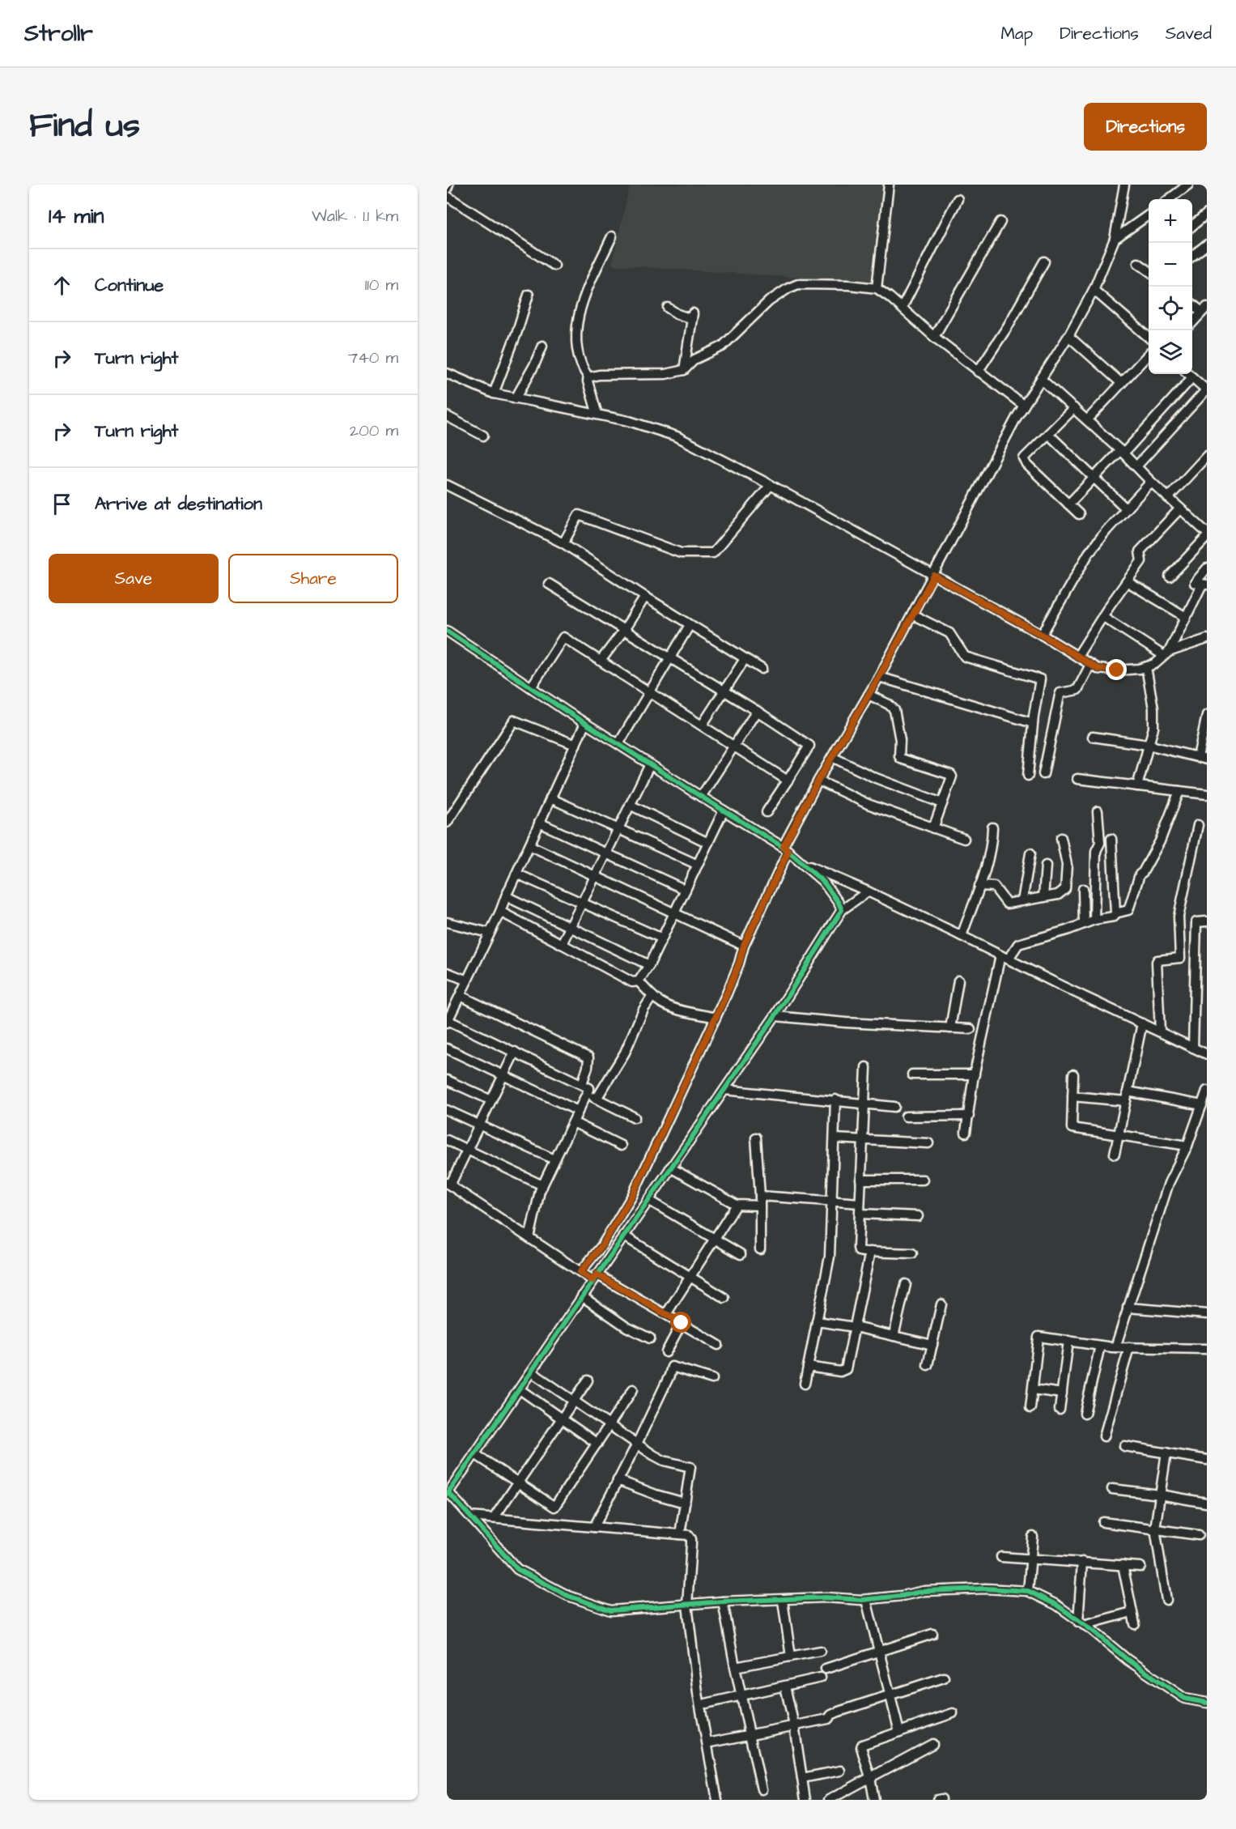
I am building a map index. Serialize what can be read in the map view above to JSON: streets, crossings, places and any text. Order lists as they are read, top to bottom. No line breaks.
{"page":{"header":"Strollr","nav":["Map","Directions","Saved"],"title":"Find us","buttons":["Directions",["Save","Share"]],"heading":["14 min","Walk · 1.1 km"],"map_buttons":["+","−"],"list":[["Continue","110 m"],["Turn right","740 m"],["Turn right","200 m"],"Arrive at destination"]}}
